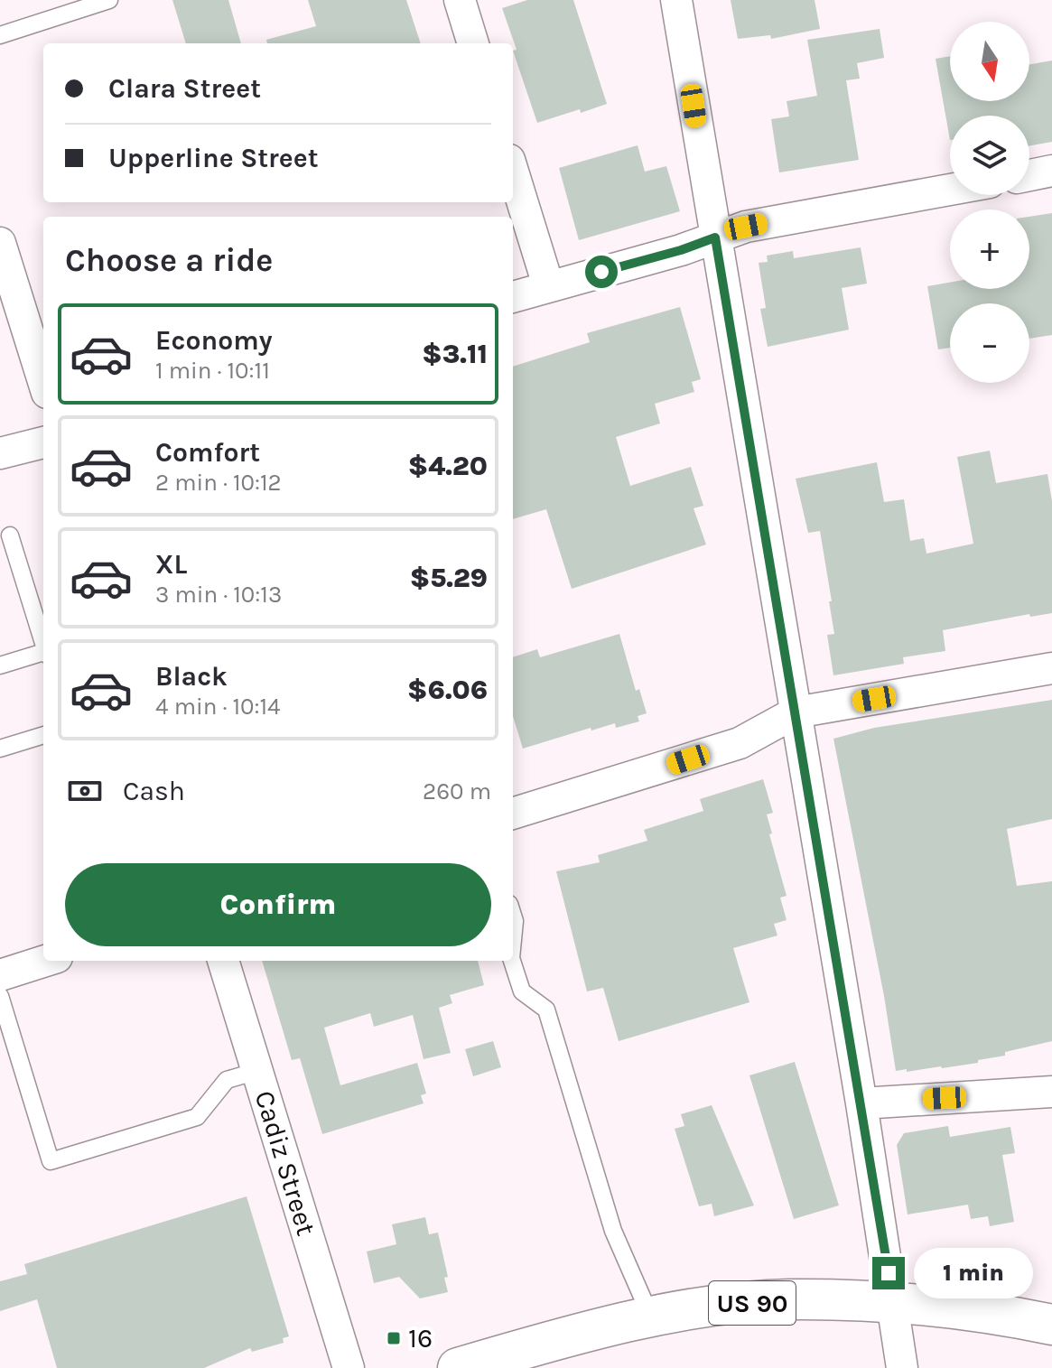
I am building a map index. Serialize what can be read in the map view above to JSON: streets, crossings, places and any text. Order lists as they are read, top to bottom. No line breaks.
{"streets":{"main road":["US 90"],"street":["Cadiz Street"]},"places":{"transit":["16"]},"north":"bottom","page":{"map_buttons":["+","−"],"banner":["Clara Street","Upperline Street"],"heading":"Choose a ride","list":[{"name":"Economy","note":"1 min · 10:11","value":"$3.11"},{"name":"Comfort","note":"2 min · 10:12","value":"$4.20"},{"name":"XL","note":"3 min · 10:13","value":"$5.29"},{"name":"Black","note":"4 min · 10:14","value":"$6.06"}],"pay":["Cash","260 m"],"buttons":"Confirm","bubble":"1 min"}}
